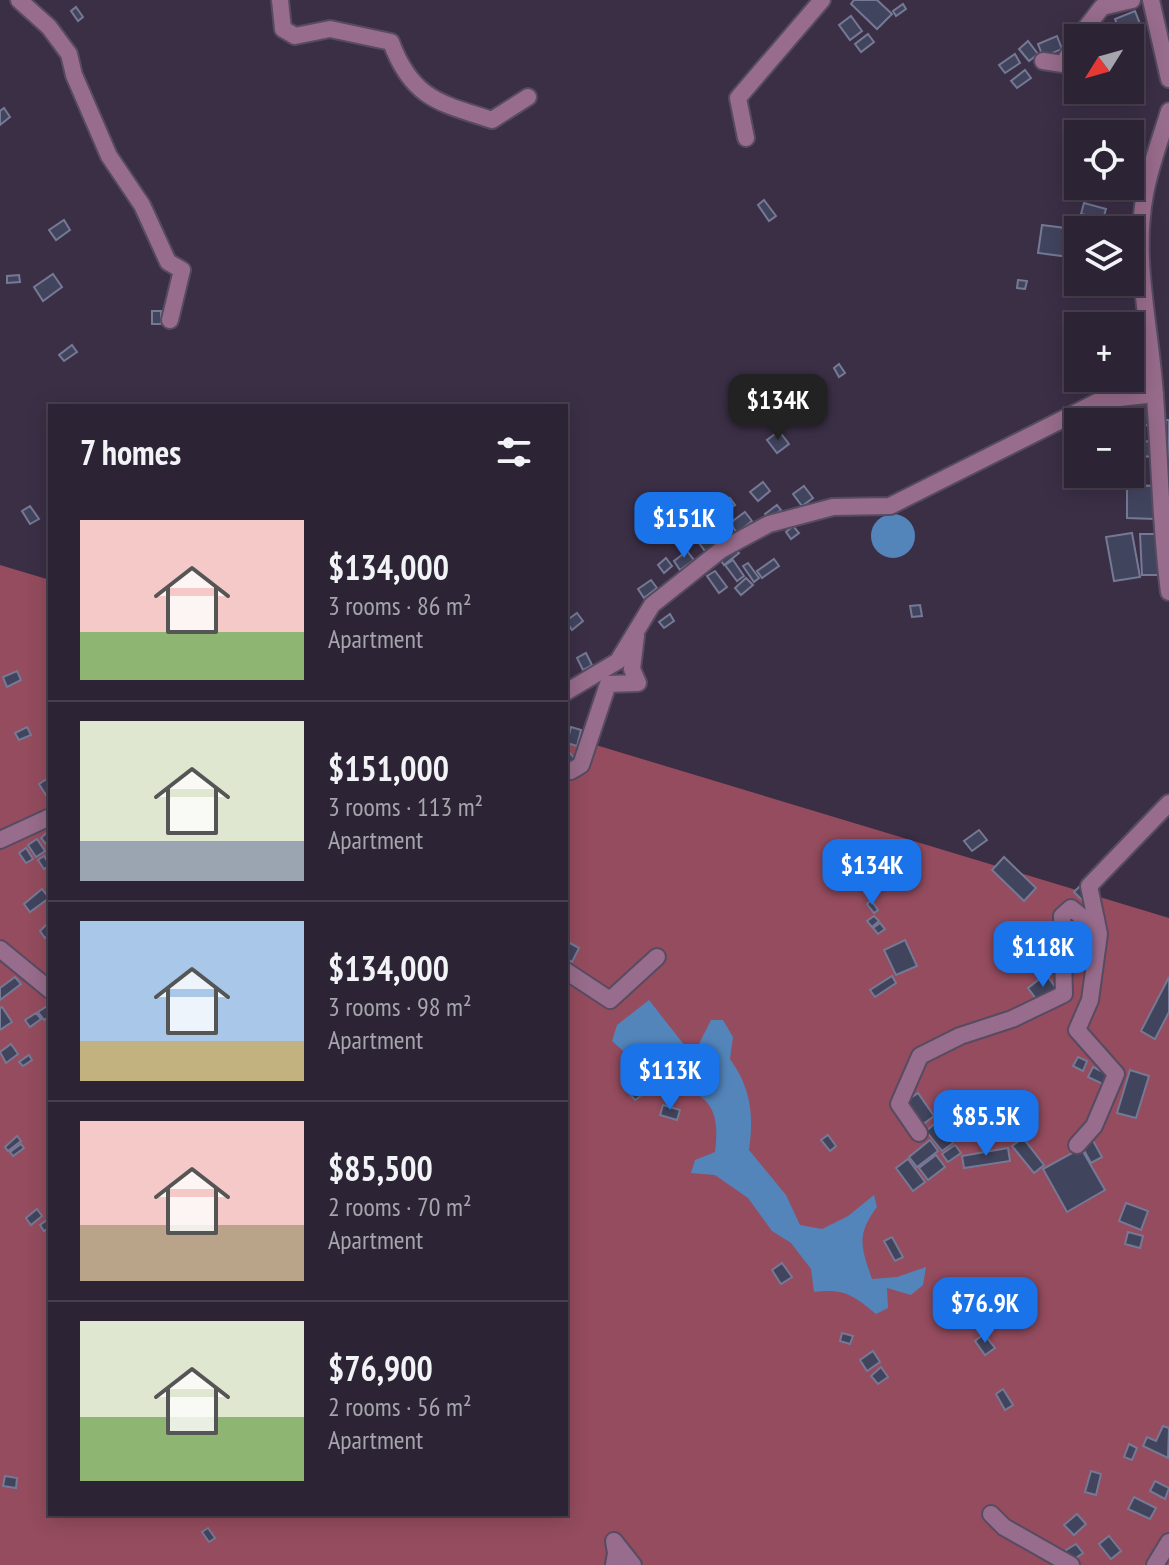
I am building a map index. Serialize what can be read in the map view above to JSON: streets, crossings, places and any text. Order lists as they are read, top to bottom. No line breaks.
{"north":"bottom left","page":{"map_buttons":["+","−"],"price":["$134K","$151K","$134K","$118K","$113K","$85.5K","$76.9K"],"heading":"7 homes","list":[{"name":"$134,000","note":"3 rooms · 86 m² · Apartment"},{"name":"$151,000","note":"3 rooms · 113 m² · Apartment"},{"name":"$134,000","note":"3 rooms · 98 m² · Apartment"},{"name":"$85,500","note":"2 rooms · 70 m² · Apartment"},{"name":"$76,900","note":"2 rooms · 56 m² · Apartment"}]}}
